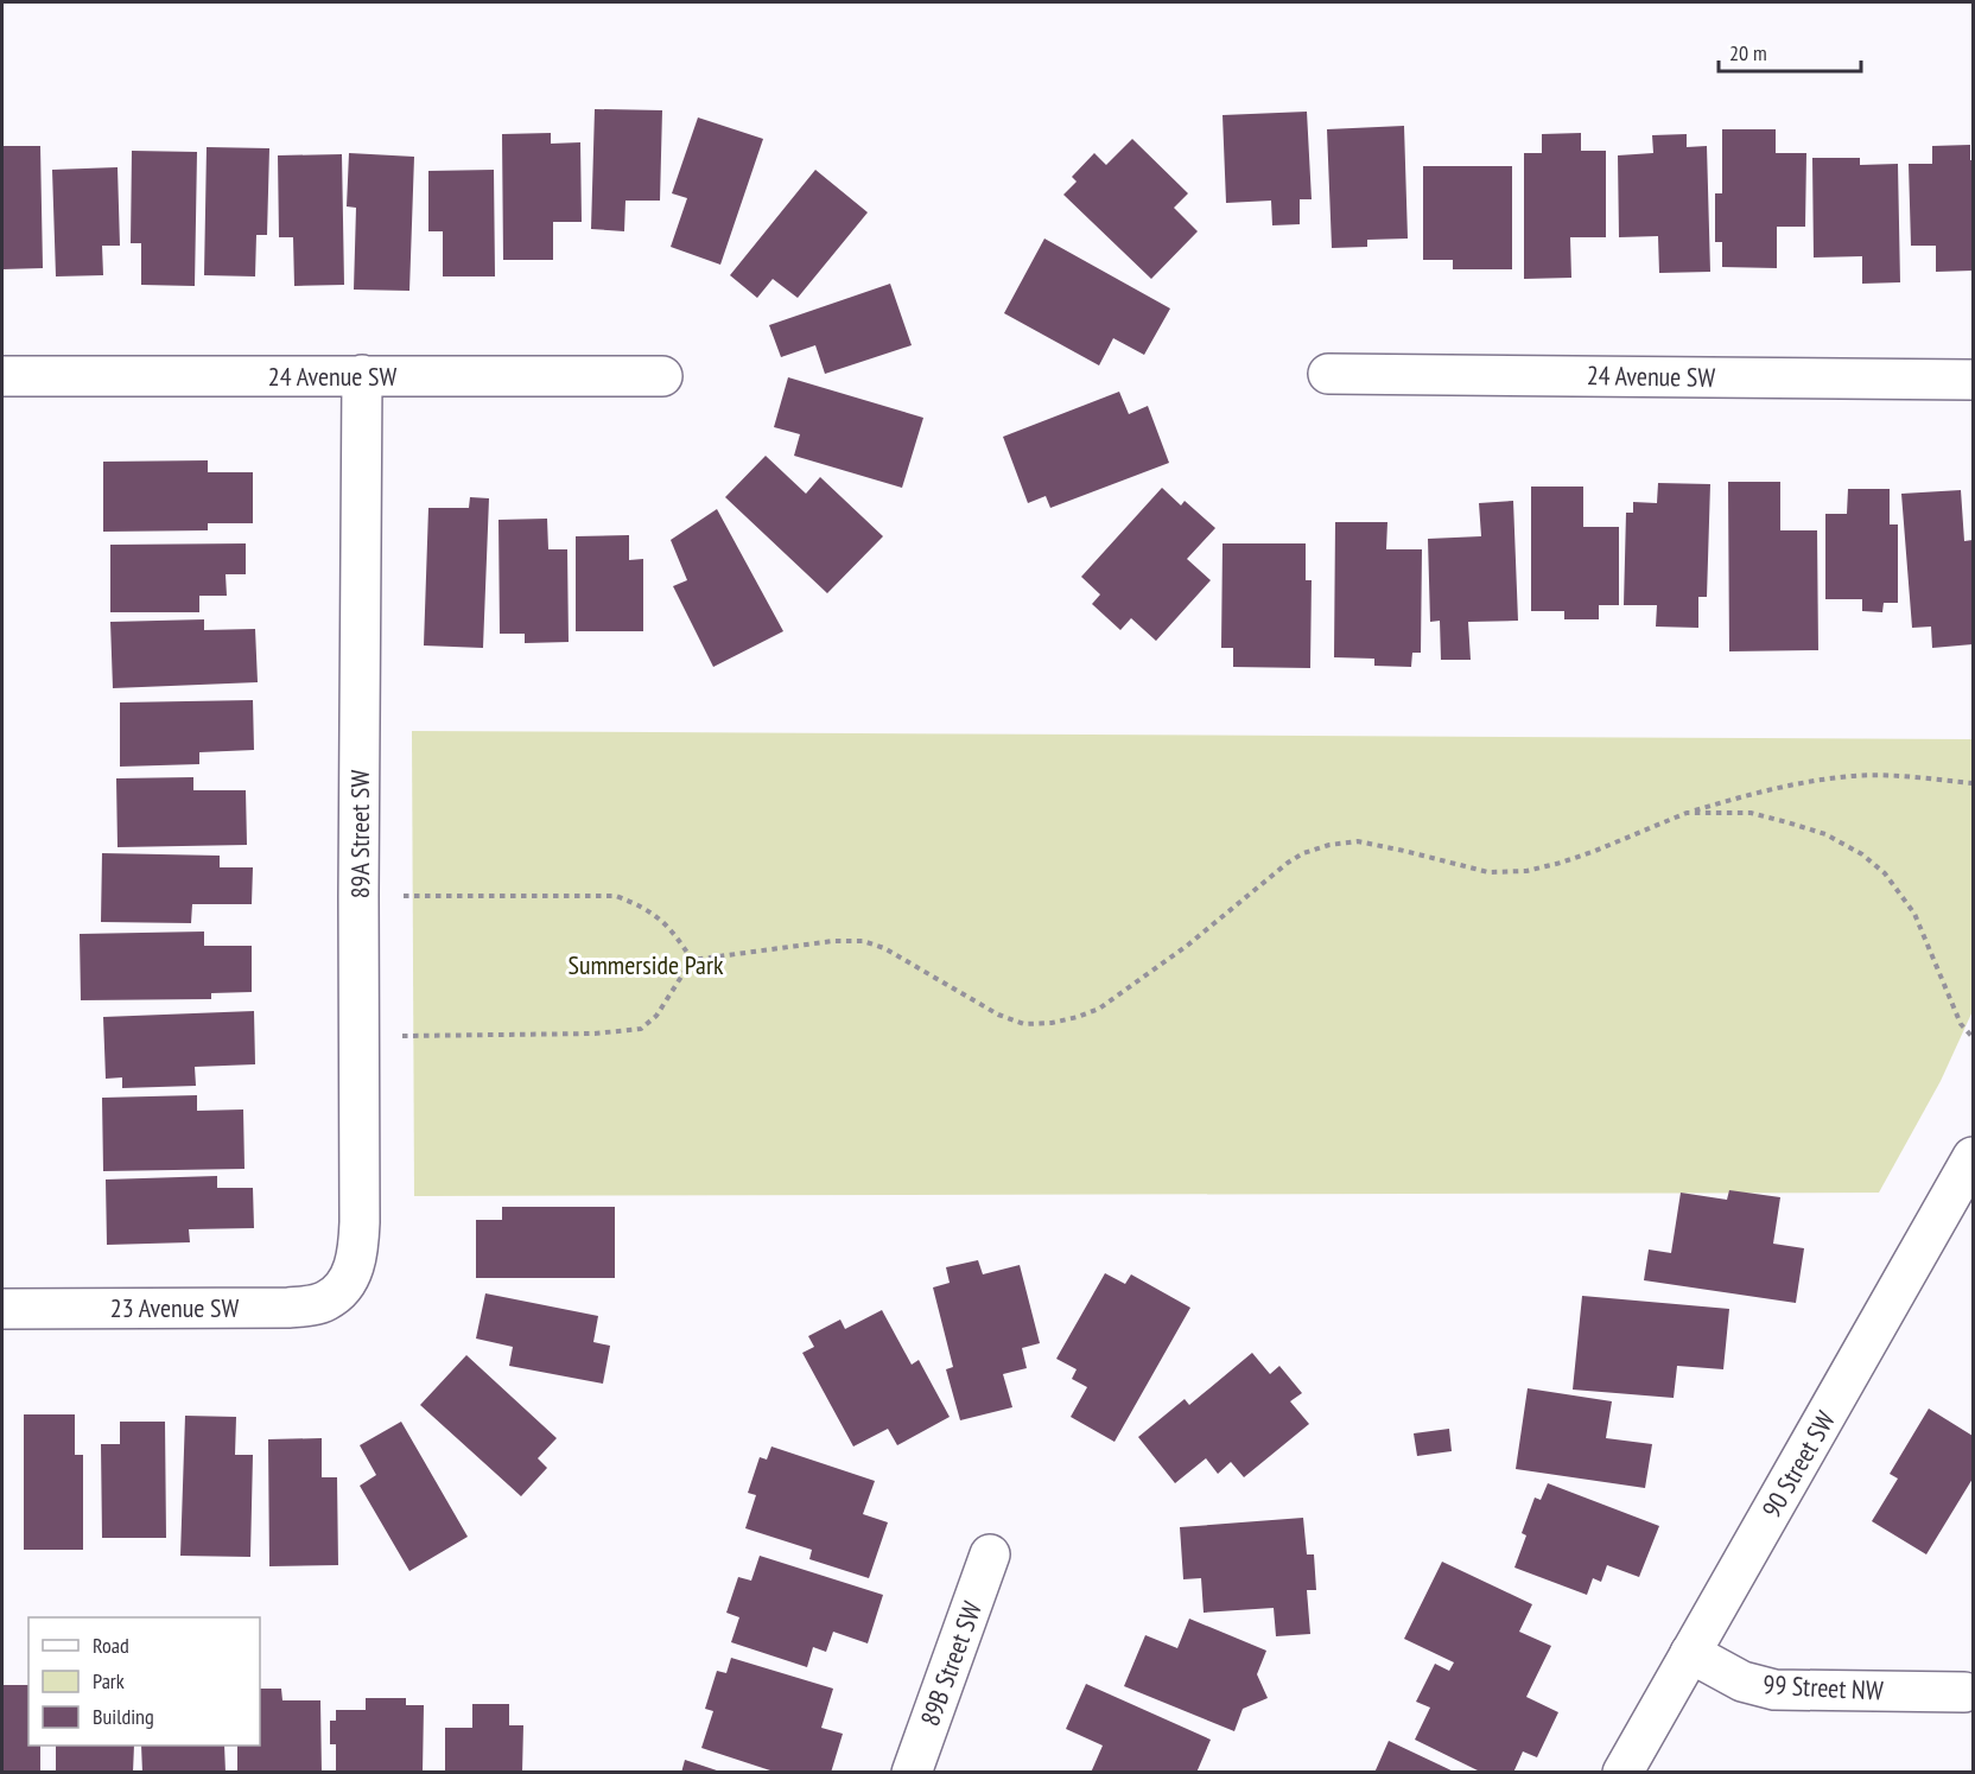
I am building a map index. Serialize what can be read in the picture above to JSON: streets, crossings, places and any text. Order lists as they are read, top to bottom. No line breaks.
{"streets":{"street":["24 Avenue SW","89A Street SW","23 Avenue SW","90 Street SW","89B Street SW","99 Street NW"]},"crossings":[["24 Avenue SW","89A Street SW"],["89A Street SW","23 Avenue SW"],["90 Street SW","99 Street NW"]],"parks":["Summerside Park"],"legend":["Road","Park","Building"],"scale_bar":"20 m"}
